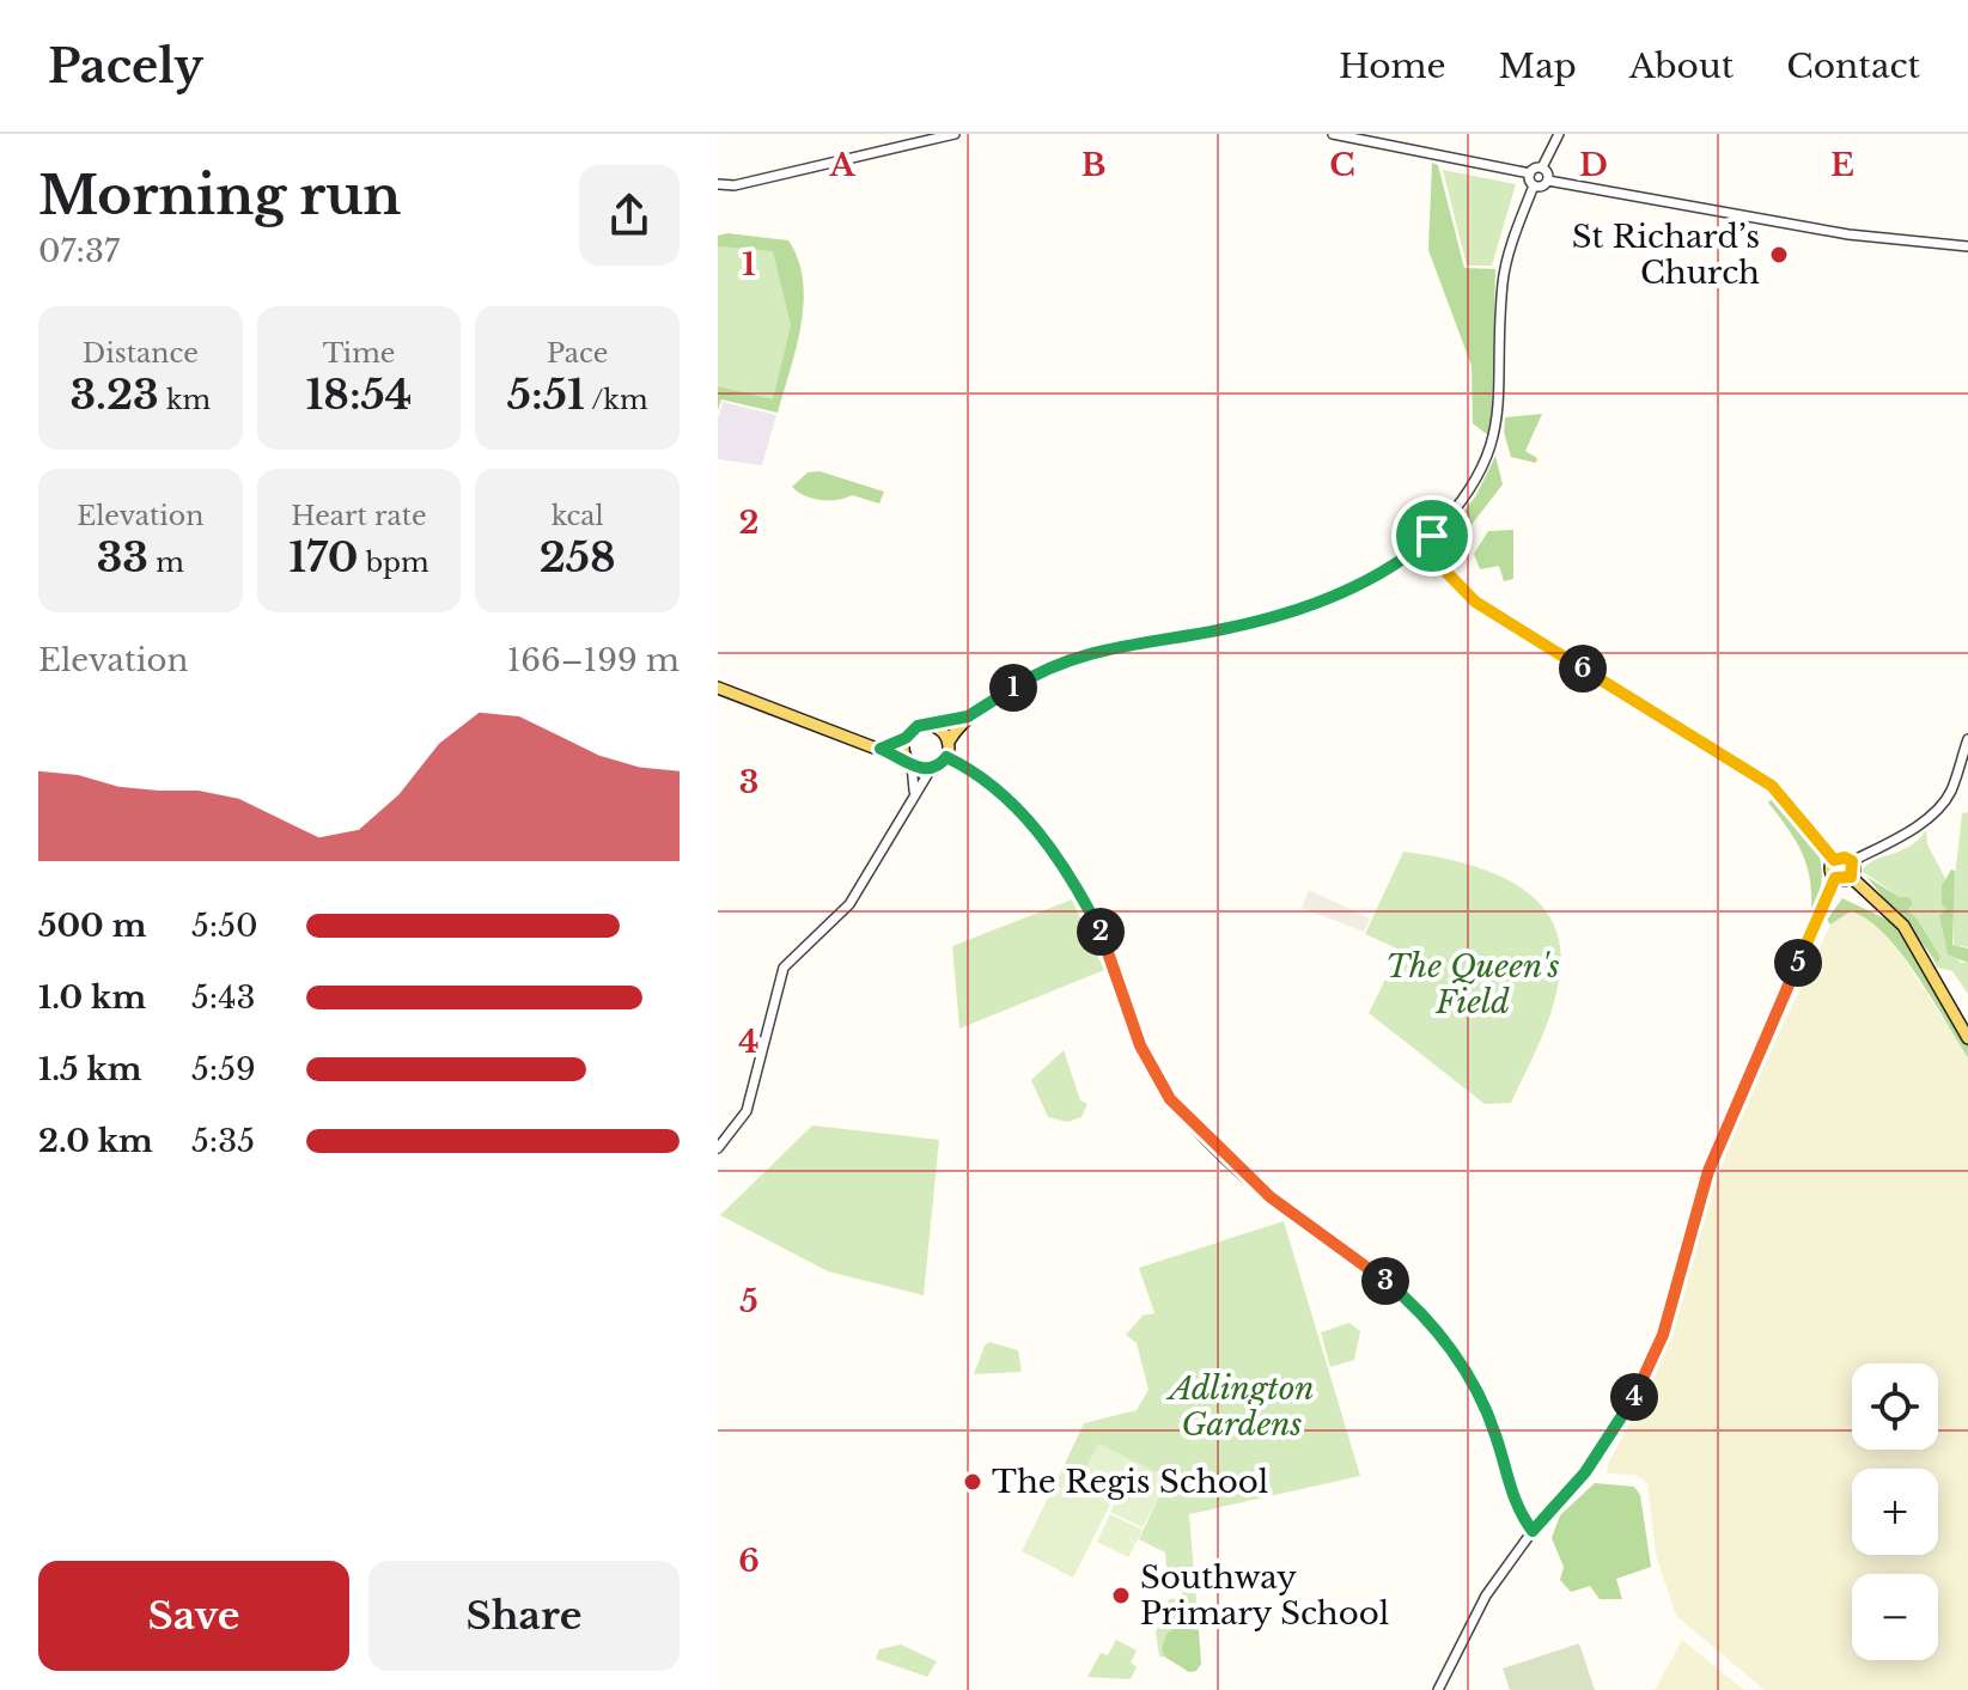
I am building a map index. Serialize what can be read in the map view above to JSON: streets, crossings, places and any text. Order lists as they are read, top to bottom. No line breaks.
{"parks":["The Queen's Field","Adlington Gardens"],"places":["St Richard’s Church","The Regis School","Southway Primary School"],"page":{"header":"Pacely","nav":["Home","Map","About","Contact"],"heading":["Morning run","07:37"],"stats":[["Distance","3.23 km"],["Time","18:54"],["Pace","5:51 /km"],["Elevation","33 m"],["Heart rate","170 bpm"],["kcal","258"]],"chart":["Elevation","166–199 m"],"pins":["6","1","2","5","3","4"],"list":[{"name":"500 m","note":"5:50"},{"name":"1.0 km","note":"5:43"},{"name":"1.5 km","note":"5:59"},{"name":"2.0 km","note":"5:35"}],"map_buttons":["+","−"],"buttons":["Save","Share"]},"grid":{"columns":["A","B","C","D","E"],"rows":["1","2","3","4","5","6"]}}
